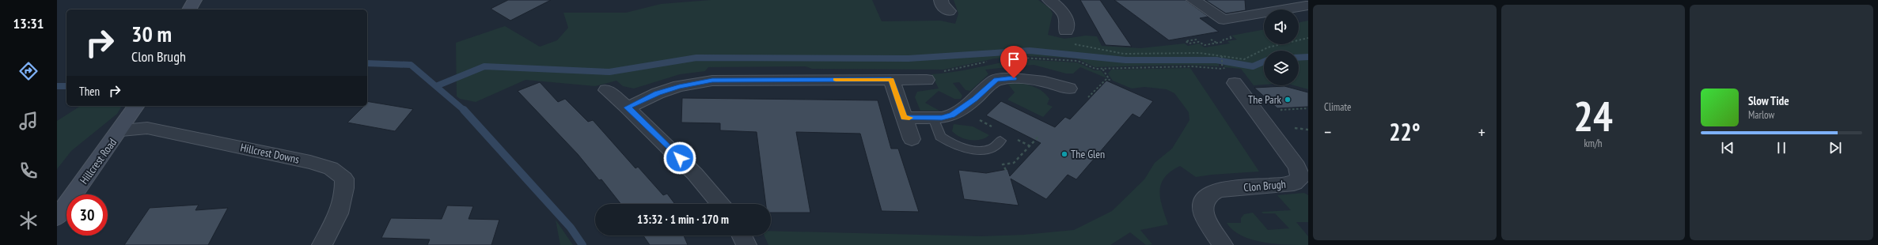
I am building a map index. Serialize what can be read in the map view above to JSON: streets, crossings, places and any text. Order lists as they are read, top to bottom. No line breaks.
{"streets":{"street":["Hillcrest Downs","Hillcrest Road","Clon Brugh"]},"crossings":[["Hillcrest Downs","Hillcrest Road"]],"places":["The Park","The Glen"],"page":{"tabs":"13:31","tile":["Climate",["24","km/h"]],"turn":["30 m","Clon Brugh"],"then":"Then","song":["Slow Tide","Marlow"],"heat":["−","22°","+"],"limit":"30","trip":"13:32 · 1 min · 170 m"}}
